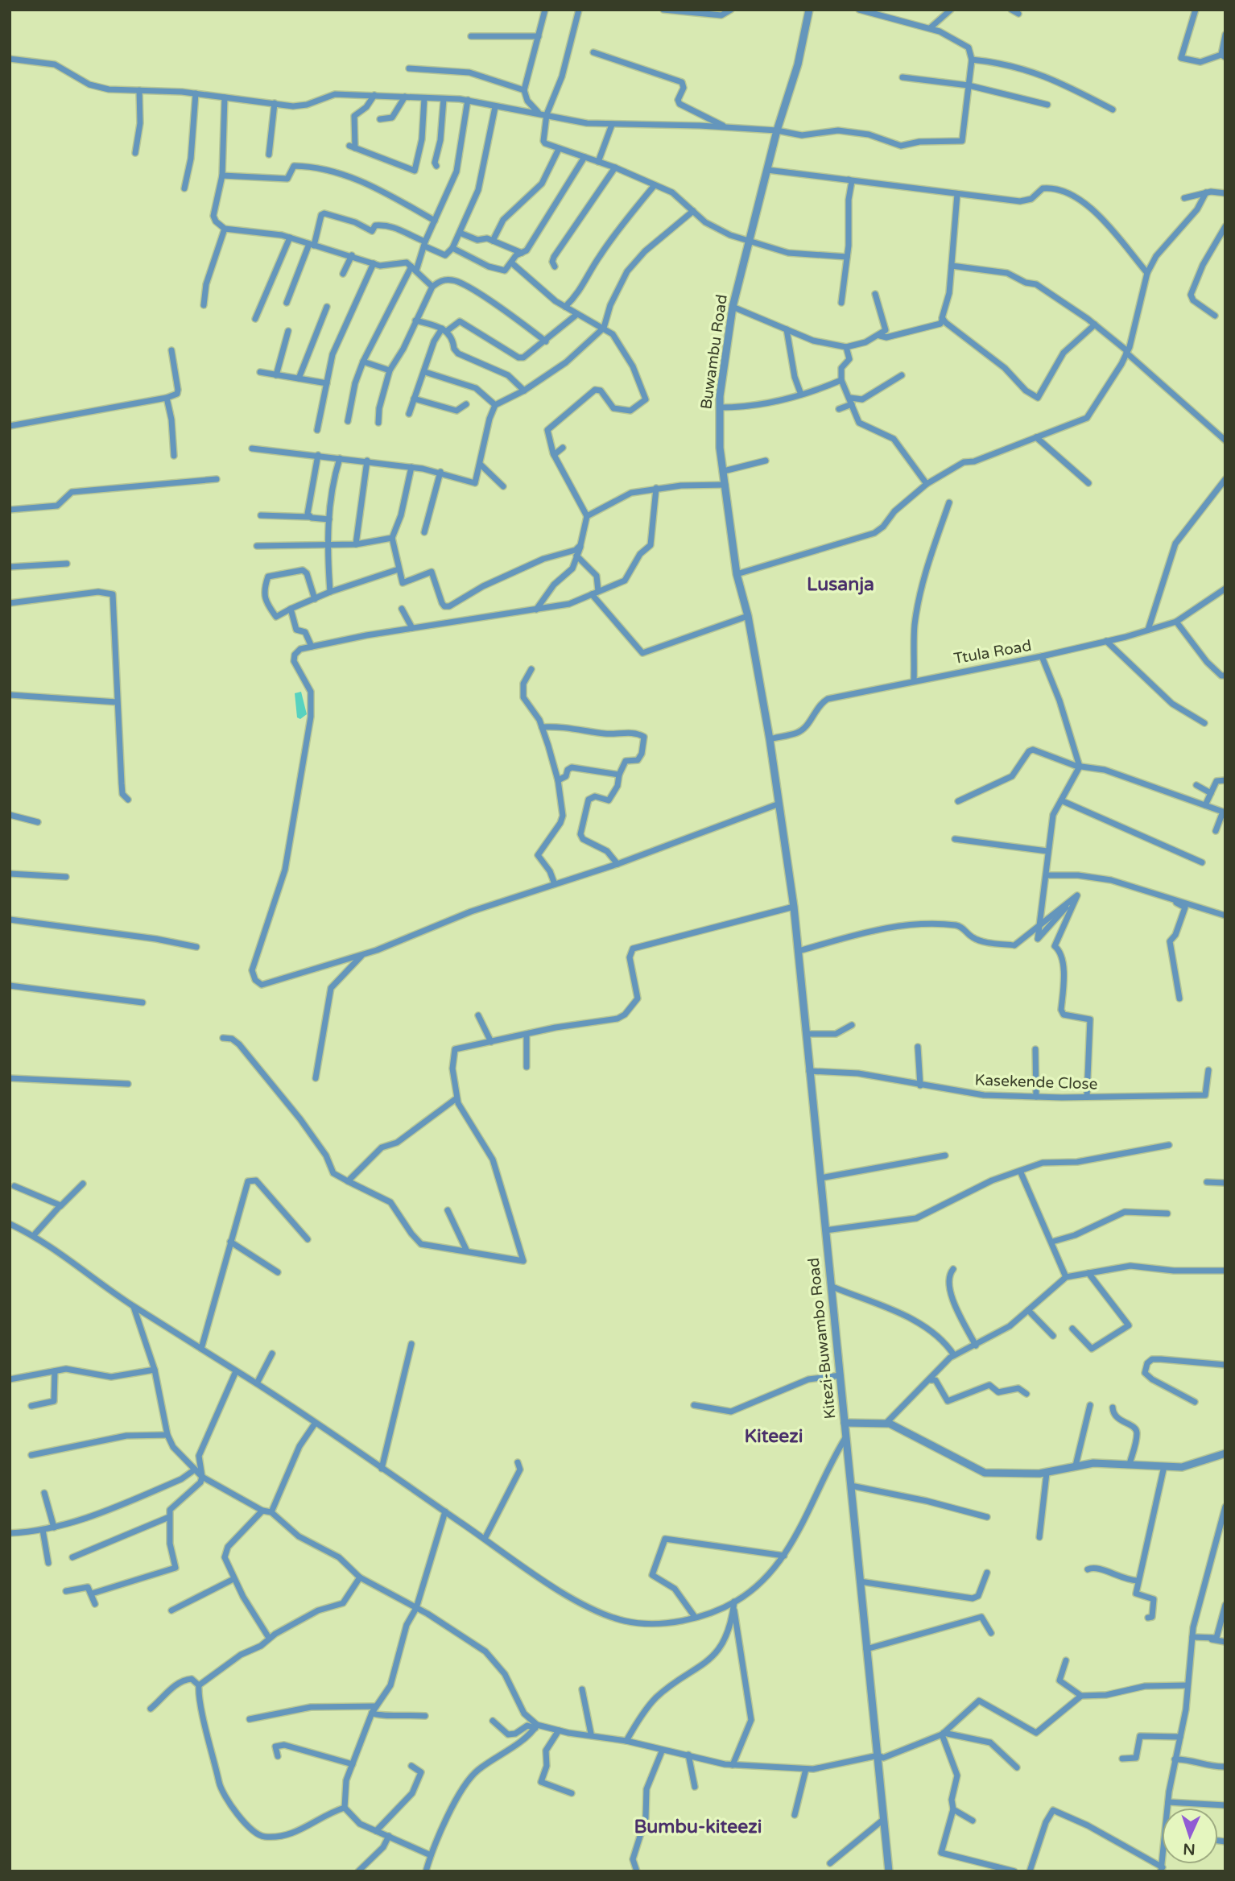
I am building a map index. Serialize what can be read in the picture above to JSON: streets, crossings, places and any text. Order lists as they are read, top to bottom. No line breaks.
{"streets":{"street":["Buwambu Road","Ttula Road","Kasekende Close","Kitezi-Buwambo Road"]},"crossings":[["Buwambu Road","Ttula Road"],["Buwambu Road","Kitezi-Buwambo Road"],["Kasekende Close","Kitezi-Buwambo Road"]],"districts":["Lusanja","Kiteezi","Bumbu-kiteezi"],"north":"bottom"}
